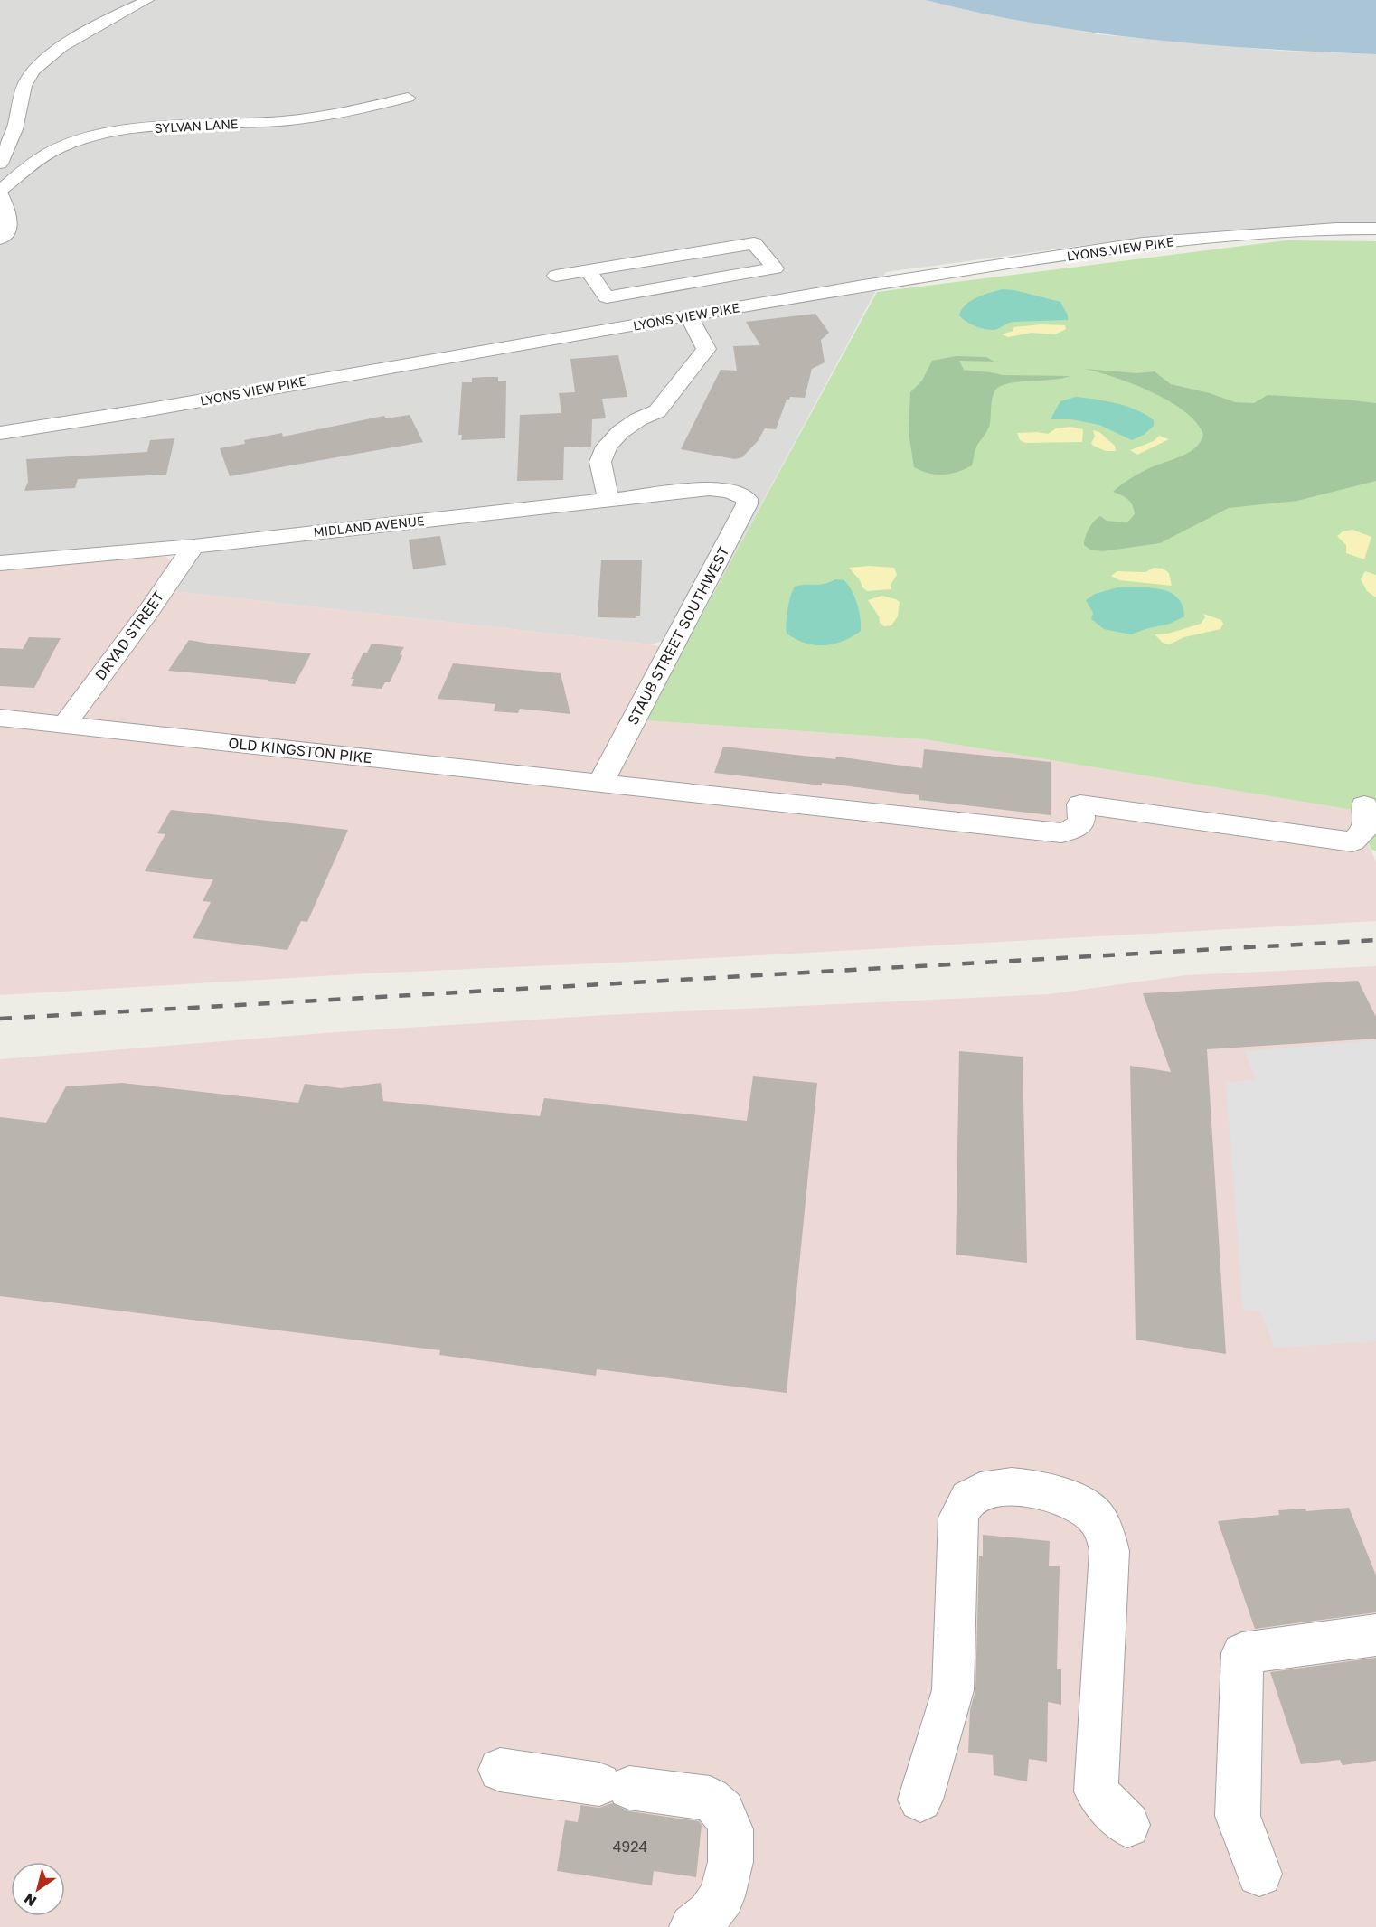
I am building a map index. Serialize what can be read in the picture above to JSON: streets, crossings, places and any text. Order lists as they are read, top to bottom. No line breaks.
{"streets":{"street":["SYLVAN LANE","LYONS VIEW PIKE","MIDLAND AVENUE","DRYAD STREET","STAUB STREET SOUTHWEST","OLD KINGSTON PIKE"]},"crossings":[["MIDLAND AVENUE","DRYAD STREET"],["MIDLAND AVENUE","STAUB STREET SOUTHWEST"],["DRYAD STREET","OLD KINGSTON PIKE"],["STAUB STREET SOUTHWEST","OLD KINGSTON PIKE"]],"house_numbers":["4924"],"north":"bottom left"}
